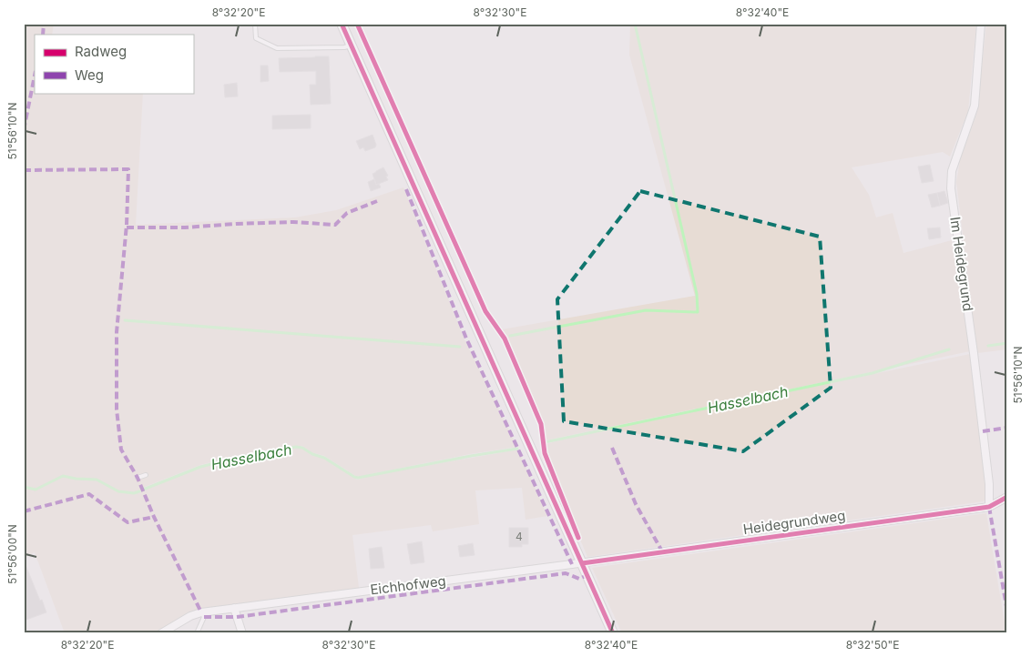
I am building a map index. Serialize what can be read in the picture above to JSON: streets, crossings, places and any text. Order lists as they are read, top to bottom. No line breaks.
{"streets":{"street":["Im Heidegrund","Heidegrundweg","Eichhofweg"]},"crossings":[["Im Heidegrund","Heidegrundweg"],["Heidegrundweg","Eichhofweg"]],"water":["Hasselbach"],"house_numbers":["4"],"legend":["Radweg","Weg"],"coordinates":["8°32'20\"E","8°32'30\"E","8°32'40\"E","51°56'10\"N","51°56'00\"N","8°32'50\"E"]}
